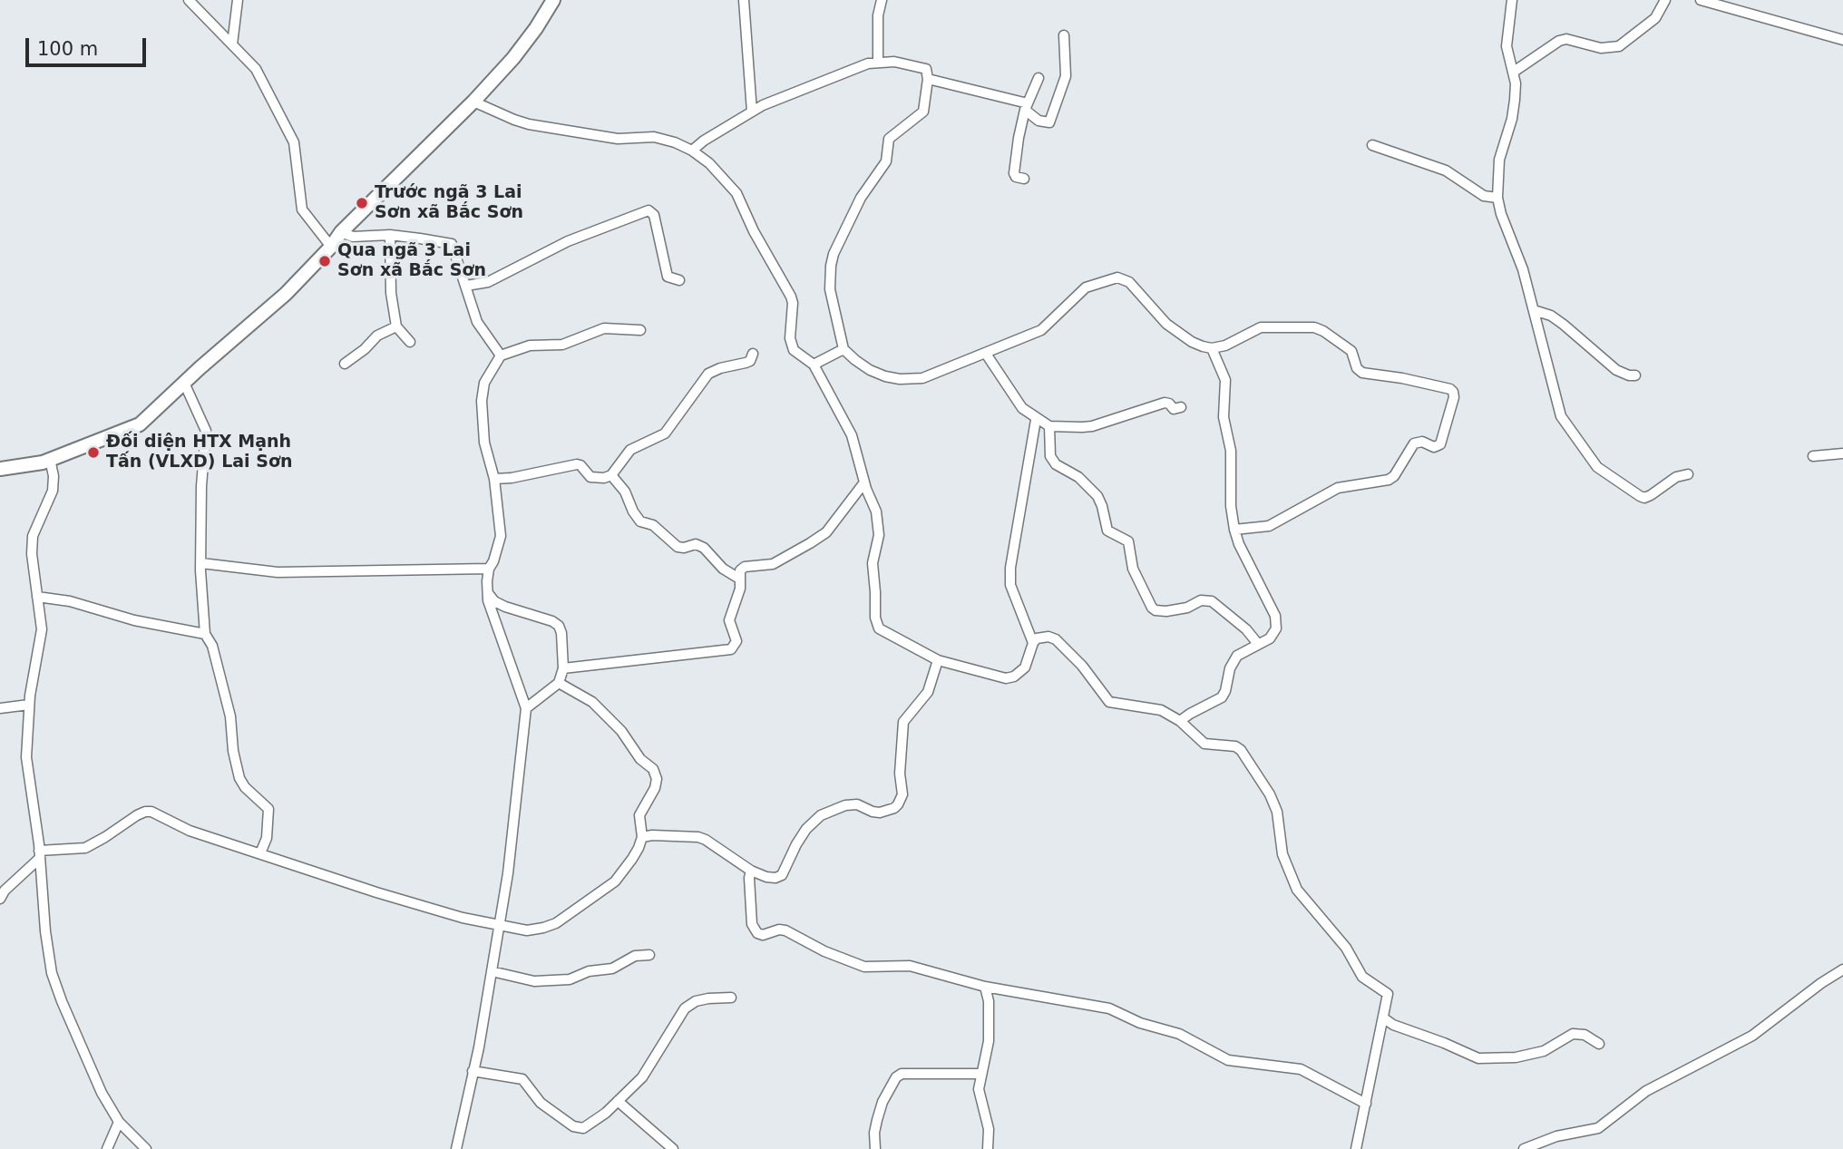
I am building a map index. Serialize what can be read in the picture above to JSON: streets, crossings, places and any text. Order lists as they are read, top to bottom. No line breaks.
{"places":["Trước ngã 3 Lai Sơn xã Bắc Sơn","Qua ngã 3 Lai Sơn xã Bắc Sơn","Đối diện HTX Mạnh Tấn (VLXD) Lai Sơn"],"scale_bar":"100 m"}
